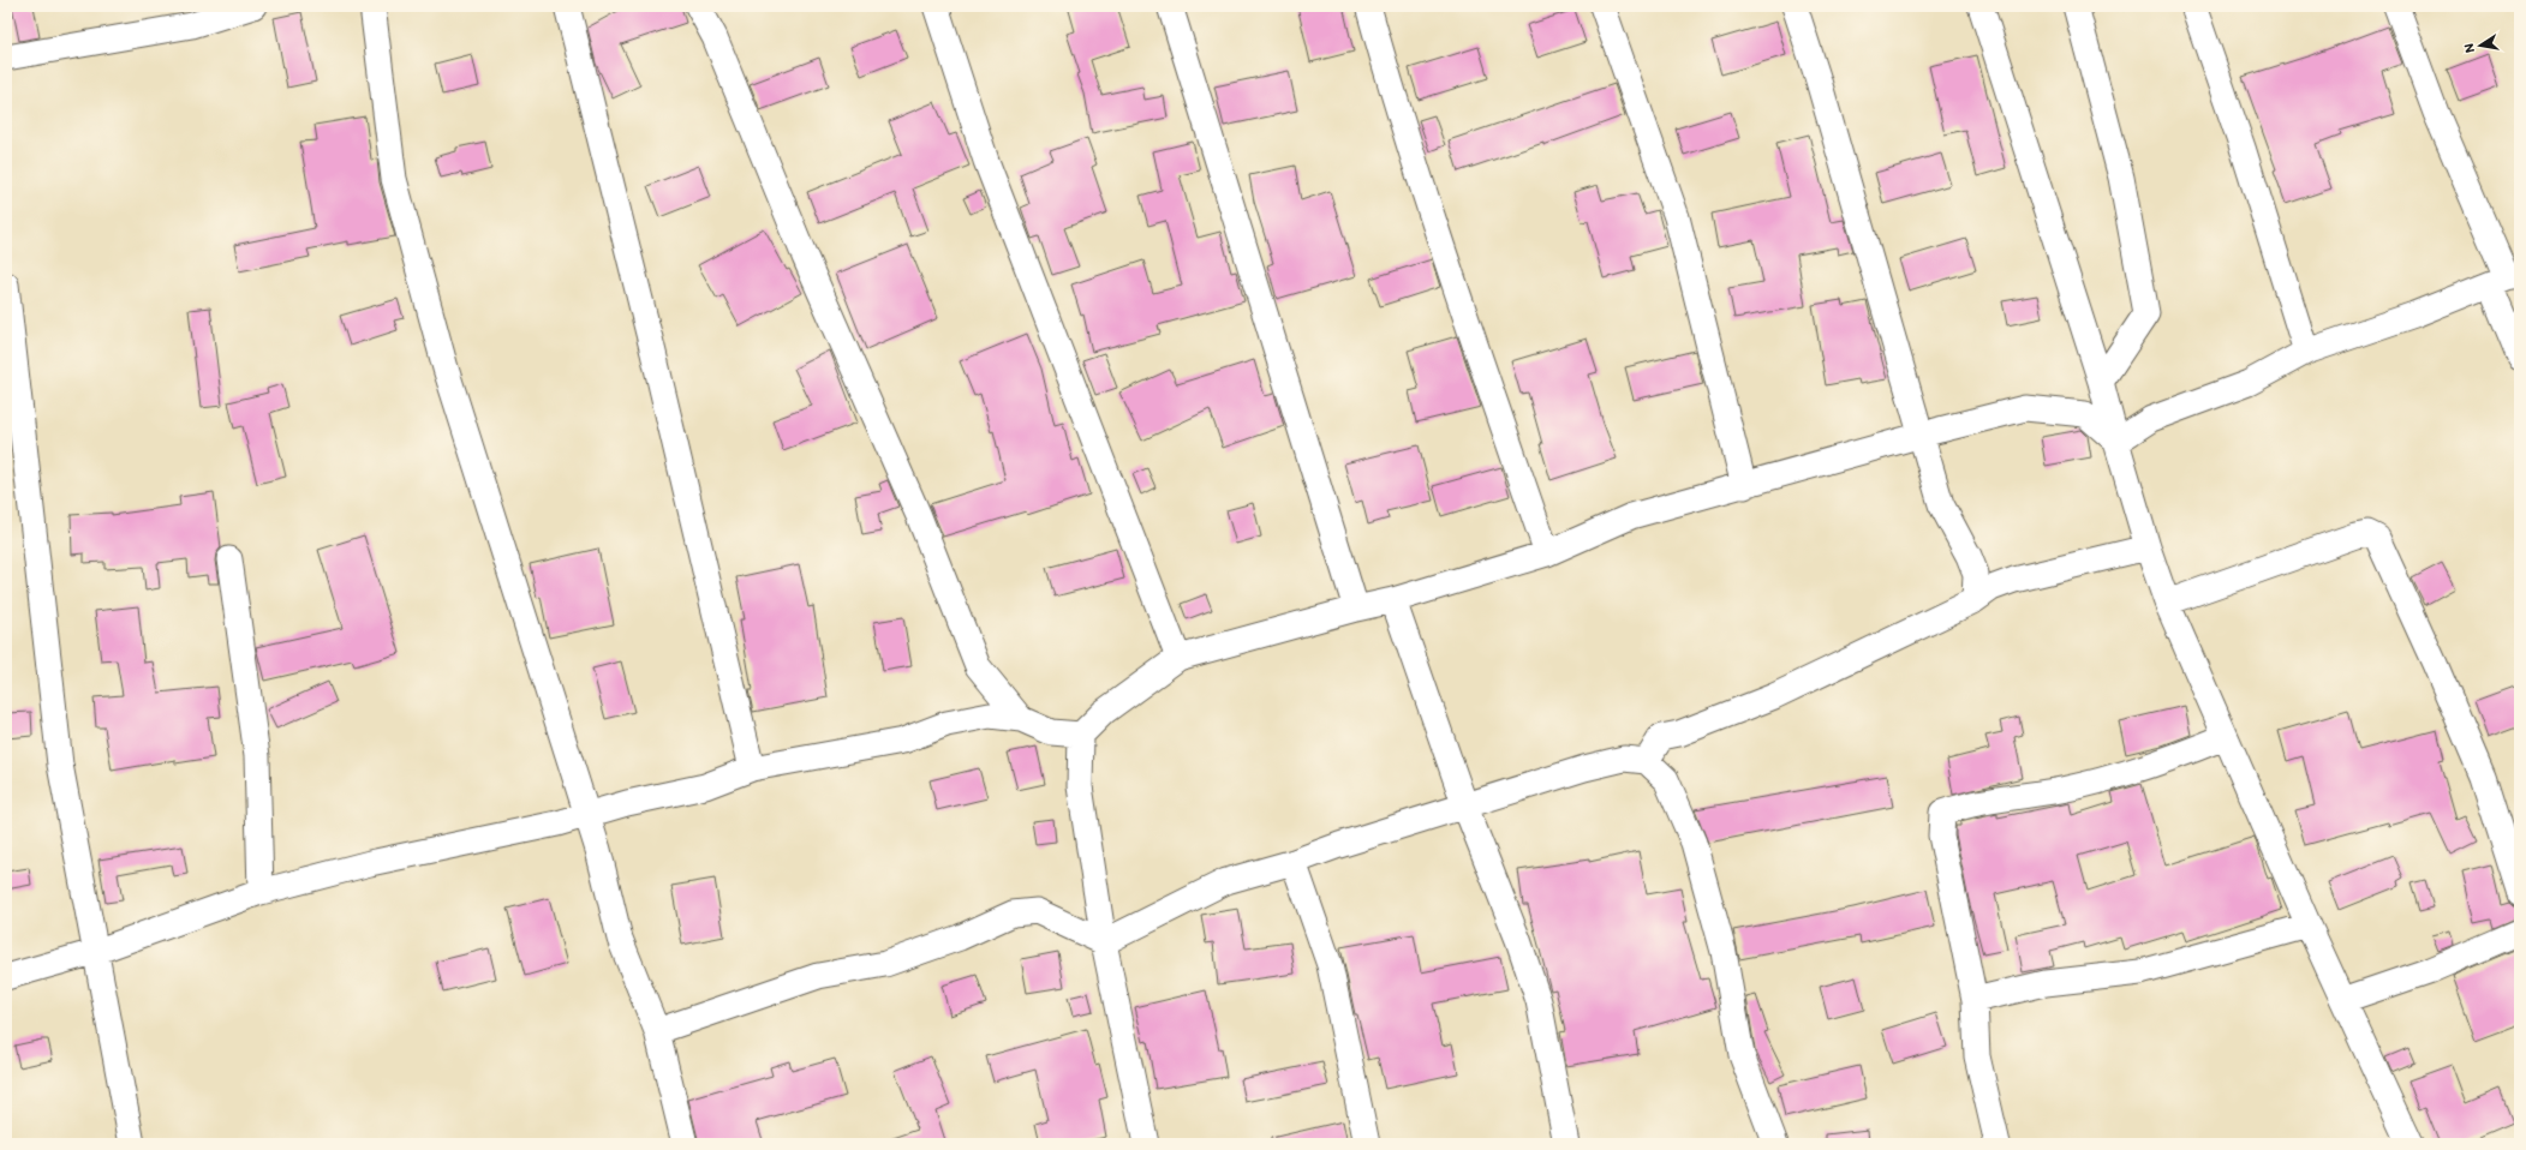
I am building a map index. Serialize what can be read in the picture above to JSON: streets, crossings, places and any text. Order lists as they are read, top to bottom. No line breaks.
{"north":"left"}
